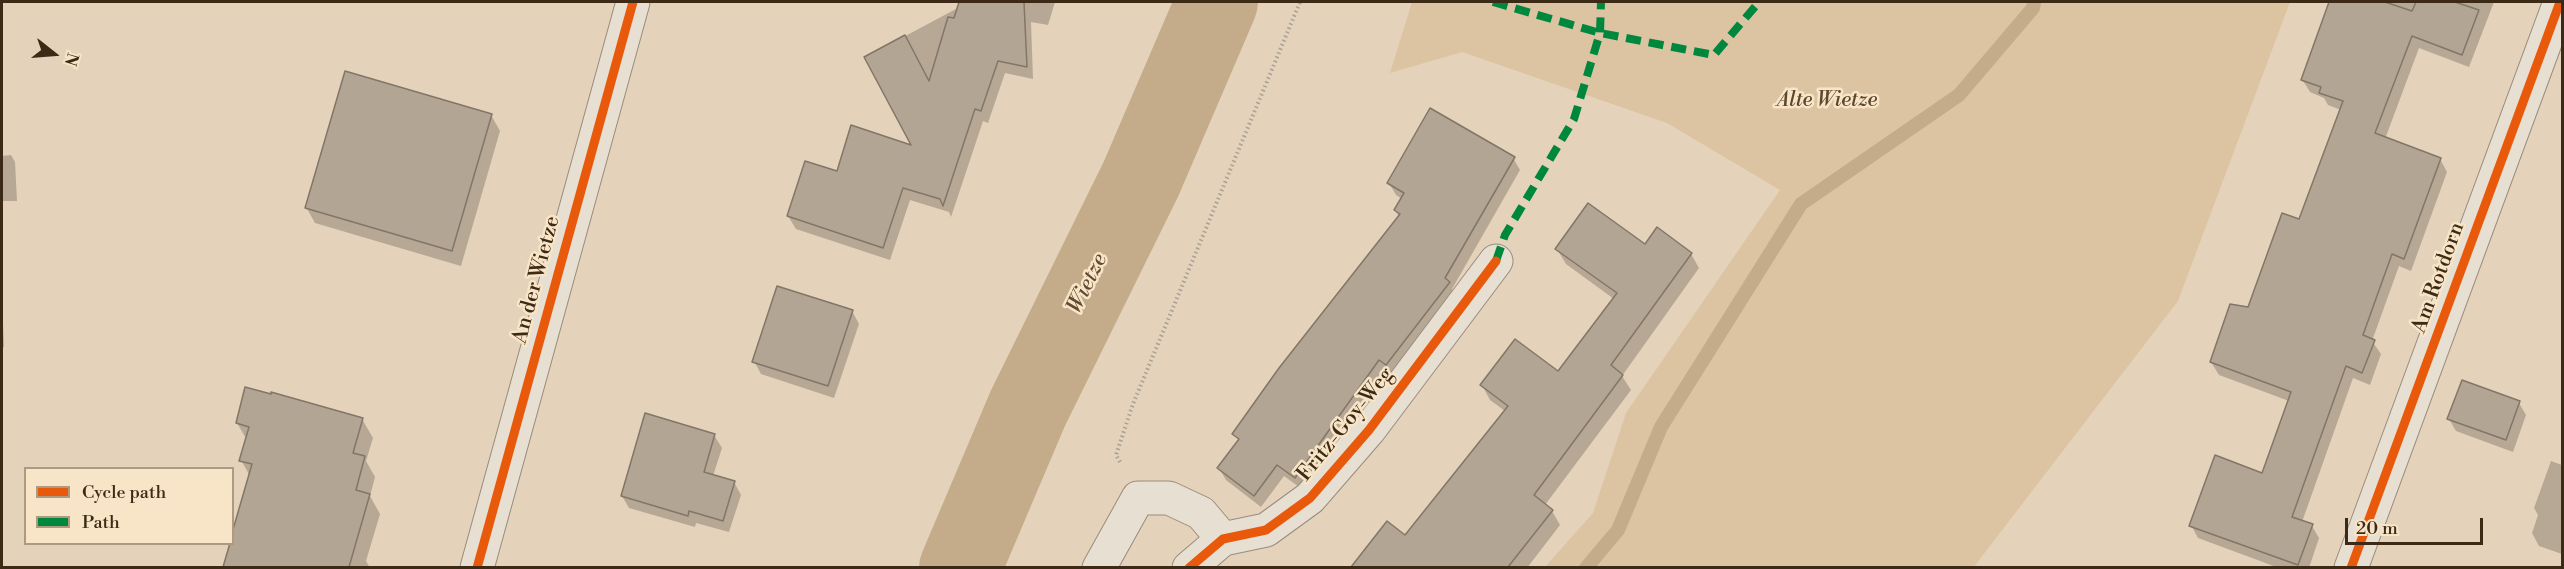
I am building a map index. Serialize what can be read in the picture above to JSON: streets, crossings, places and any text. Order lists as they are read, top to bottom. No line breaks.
{"streets":{"street":["Am Rotdorn","An der Wietze","Fritz-Goy-Weg"]},"water":["Wietze"],"parks":["Alte Wietze"],"legend":["Cycle path","Path"],"scale_bar":"20 m","north":"right"}
